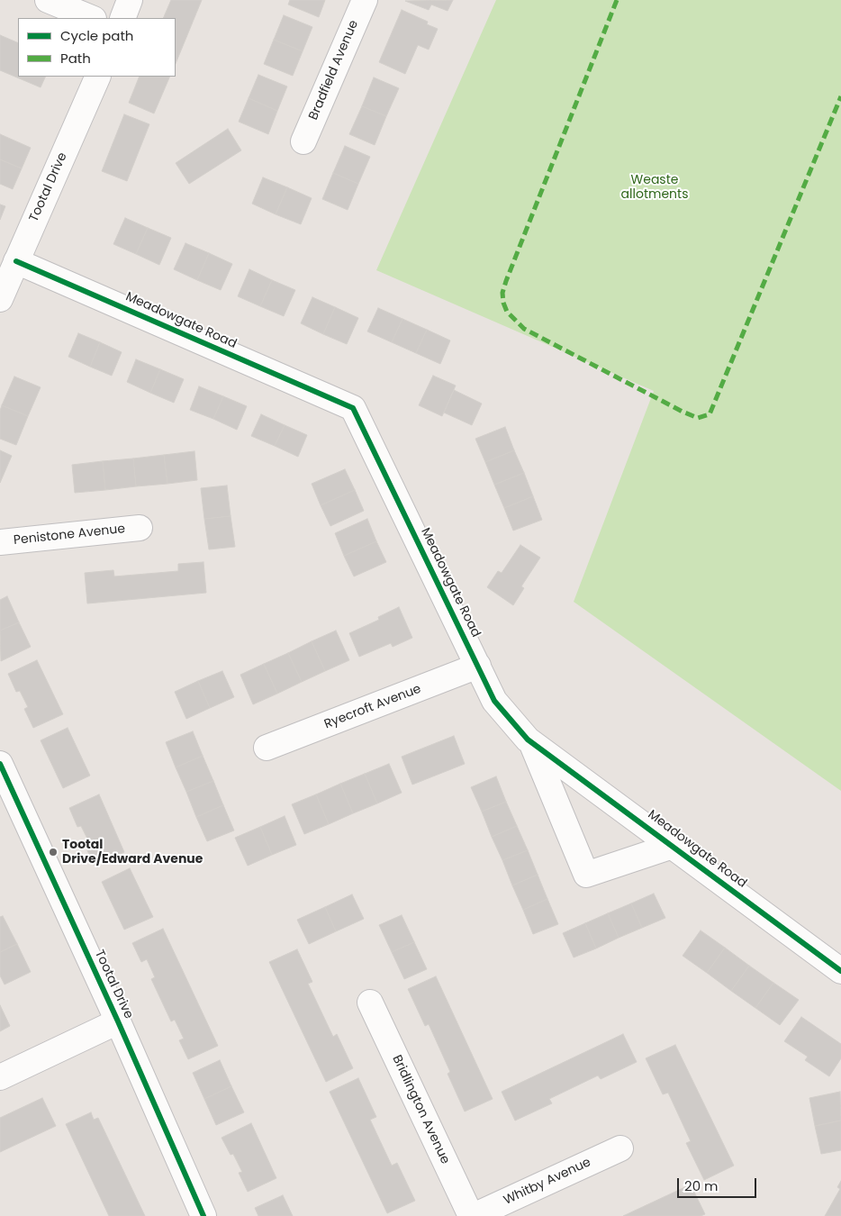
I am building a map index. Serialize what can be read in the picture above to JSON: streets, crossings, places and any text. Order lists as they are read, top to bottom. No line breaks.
{"streets":{"street":["Bradfield Avenue","Tootal Drive","Meadowgate Road","Penistone Avenue","Ryecroft Avenue","Bridlington Avenue","Whitby Avenue"]},"crossings":[["Tootal Drive","Meadowgate Road"],["Meadowgate Road","Ryecroft Avenue"],["Bridlington Avenue","Whitby Avenue"]],"parks":["Weaste allotments"],"places":["Tootal Drive/Edward Avenue"],"legend":["Cycle path","Path"],"scale_bar":"20 m"}
